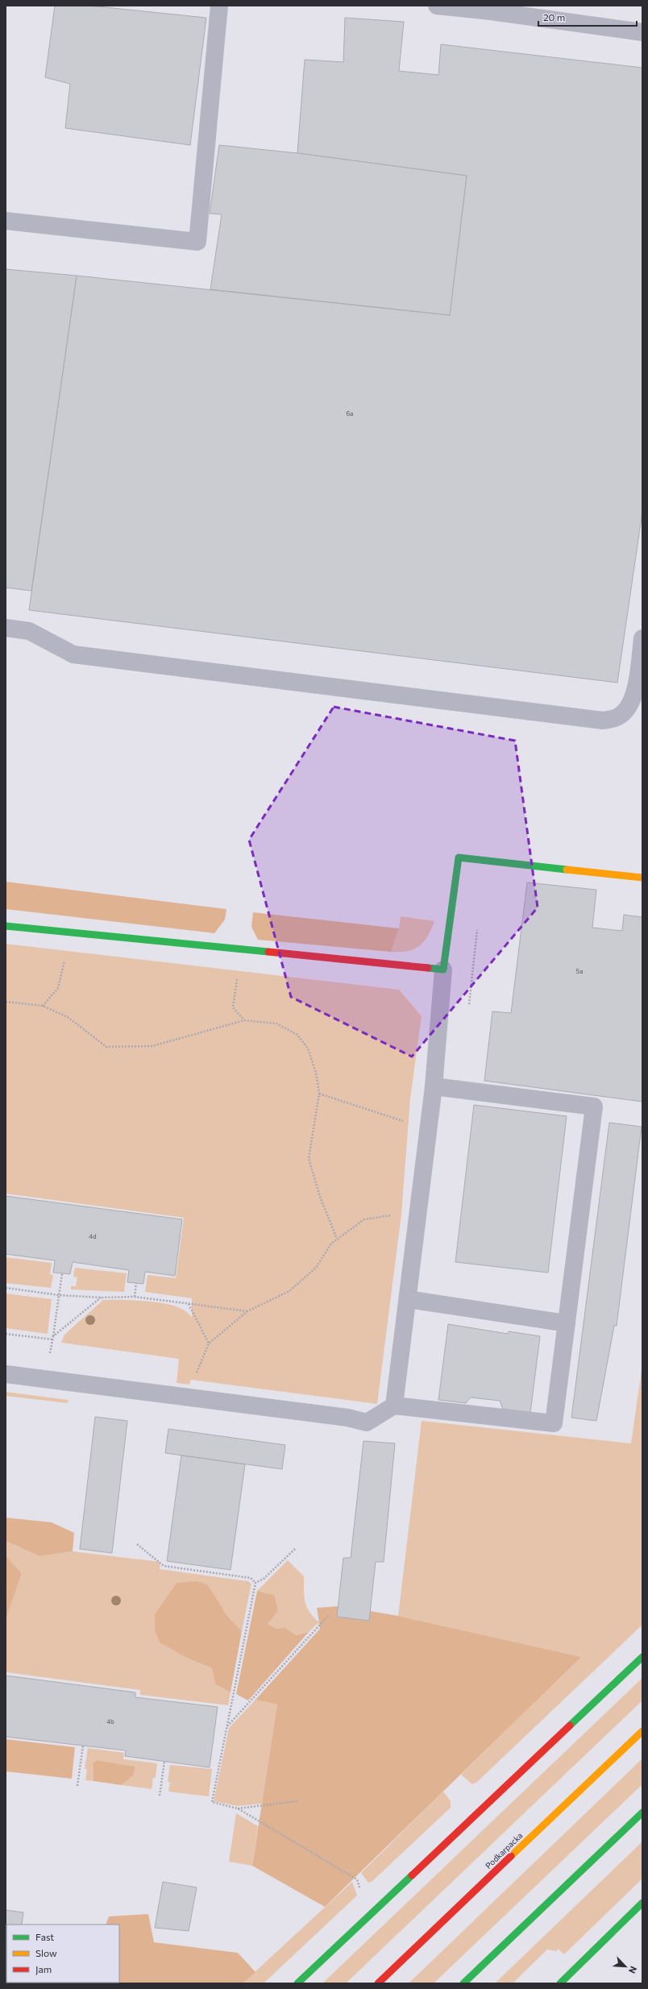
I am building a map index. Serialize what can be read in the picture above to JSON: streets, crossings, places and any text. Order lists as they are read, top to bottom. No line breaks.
{"streets":{"street":["Podkarpacka"]},"house_numbers":["6a","5a","4d","4b"],"legend":["Fast","Slow","Jam"],"scale_bar":"20 m","north":"bottom right"}
